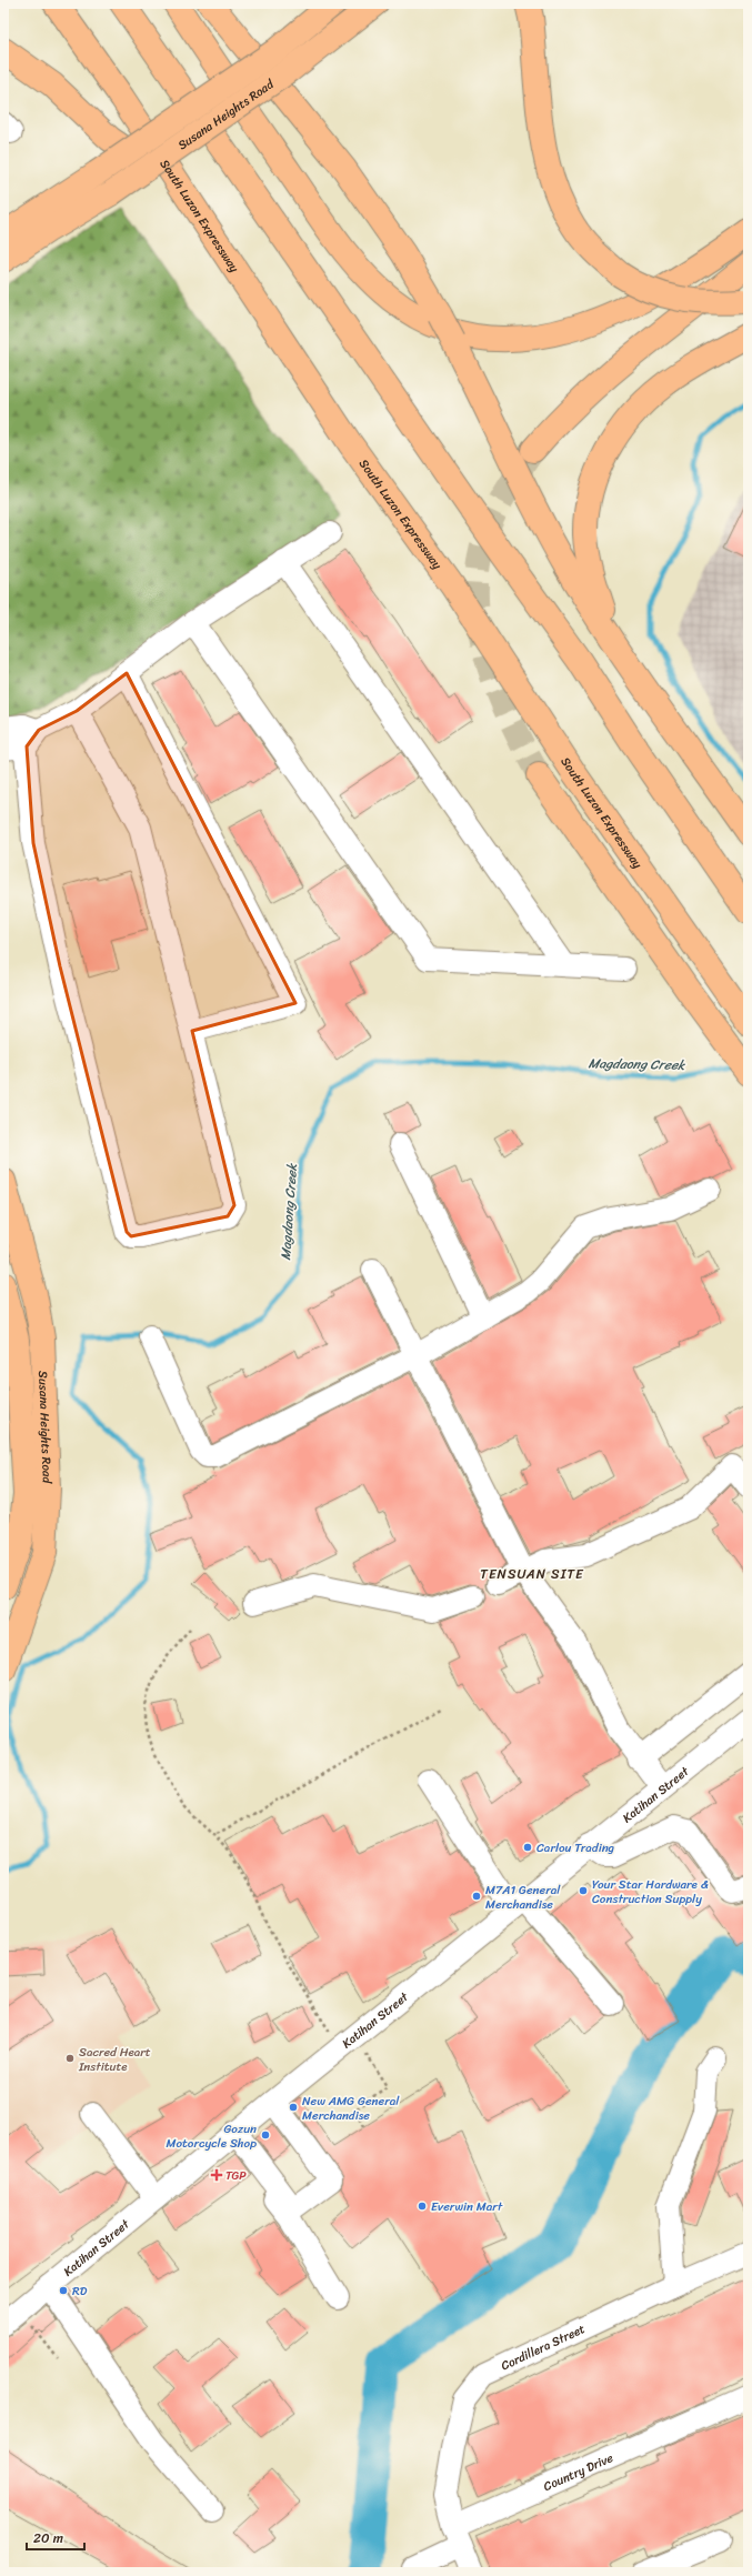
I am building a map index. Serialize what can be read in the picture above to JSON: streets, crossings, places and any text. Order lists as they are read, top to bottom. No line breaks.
{"streets":{"main road":["Susana Heights Road","South Luzon Expressway"],"street":["Katihan Street","Cordillera Street","Country Drive"]},"crossings":[["Cordillera Street","Country Drive"]],"districts":["TENSUAN SITE"],"water":["Magdaong Creek"],"places":{"other":["Carlou Trading","Your Star Hardware & Construction Supply","M7A1 General Merchandise","Sacred Heart Institute","New AMG General Merchandise","Gozun Motorcycle Shop","Everwin Mart","RD"],"health":["TGP"]},"scale_bar":"20 m"}
